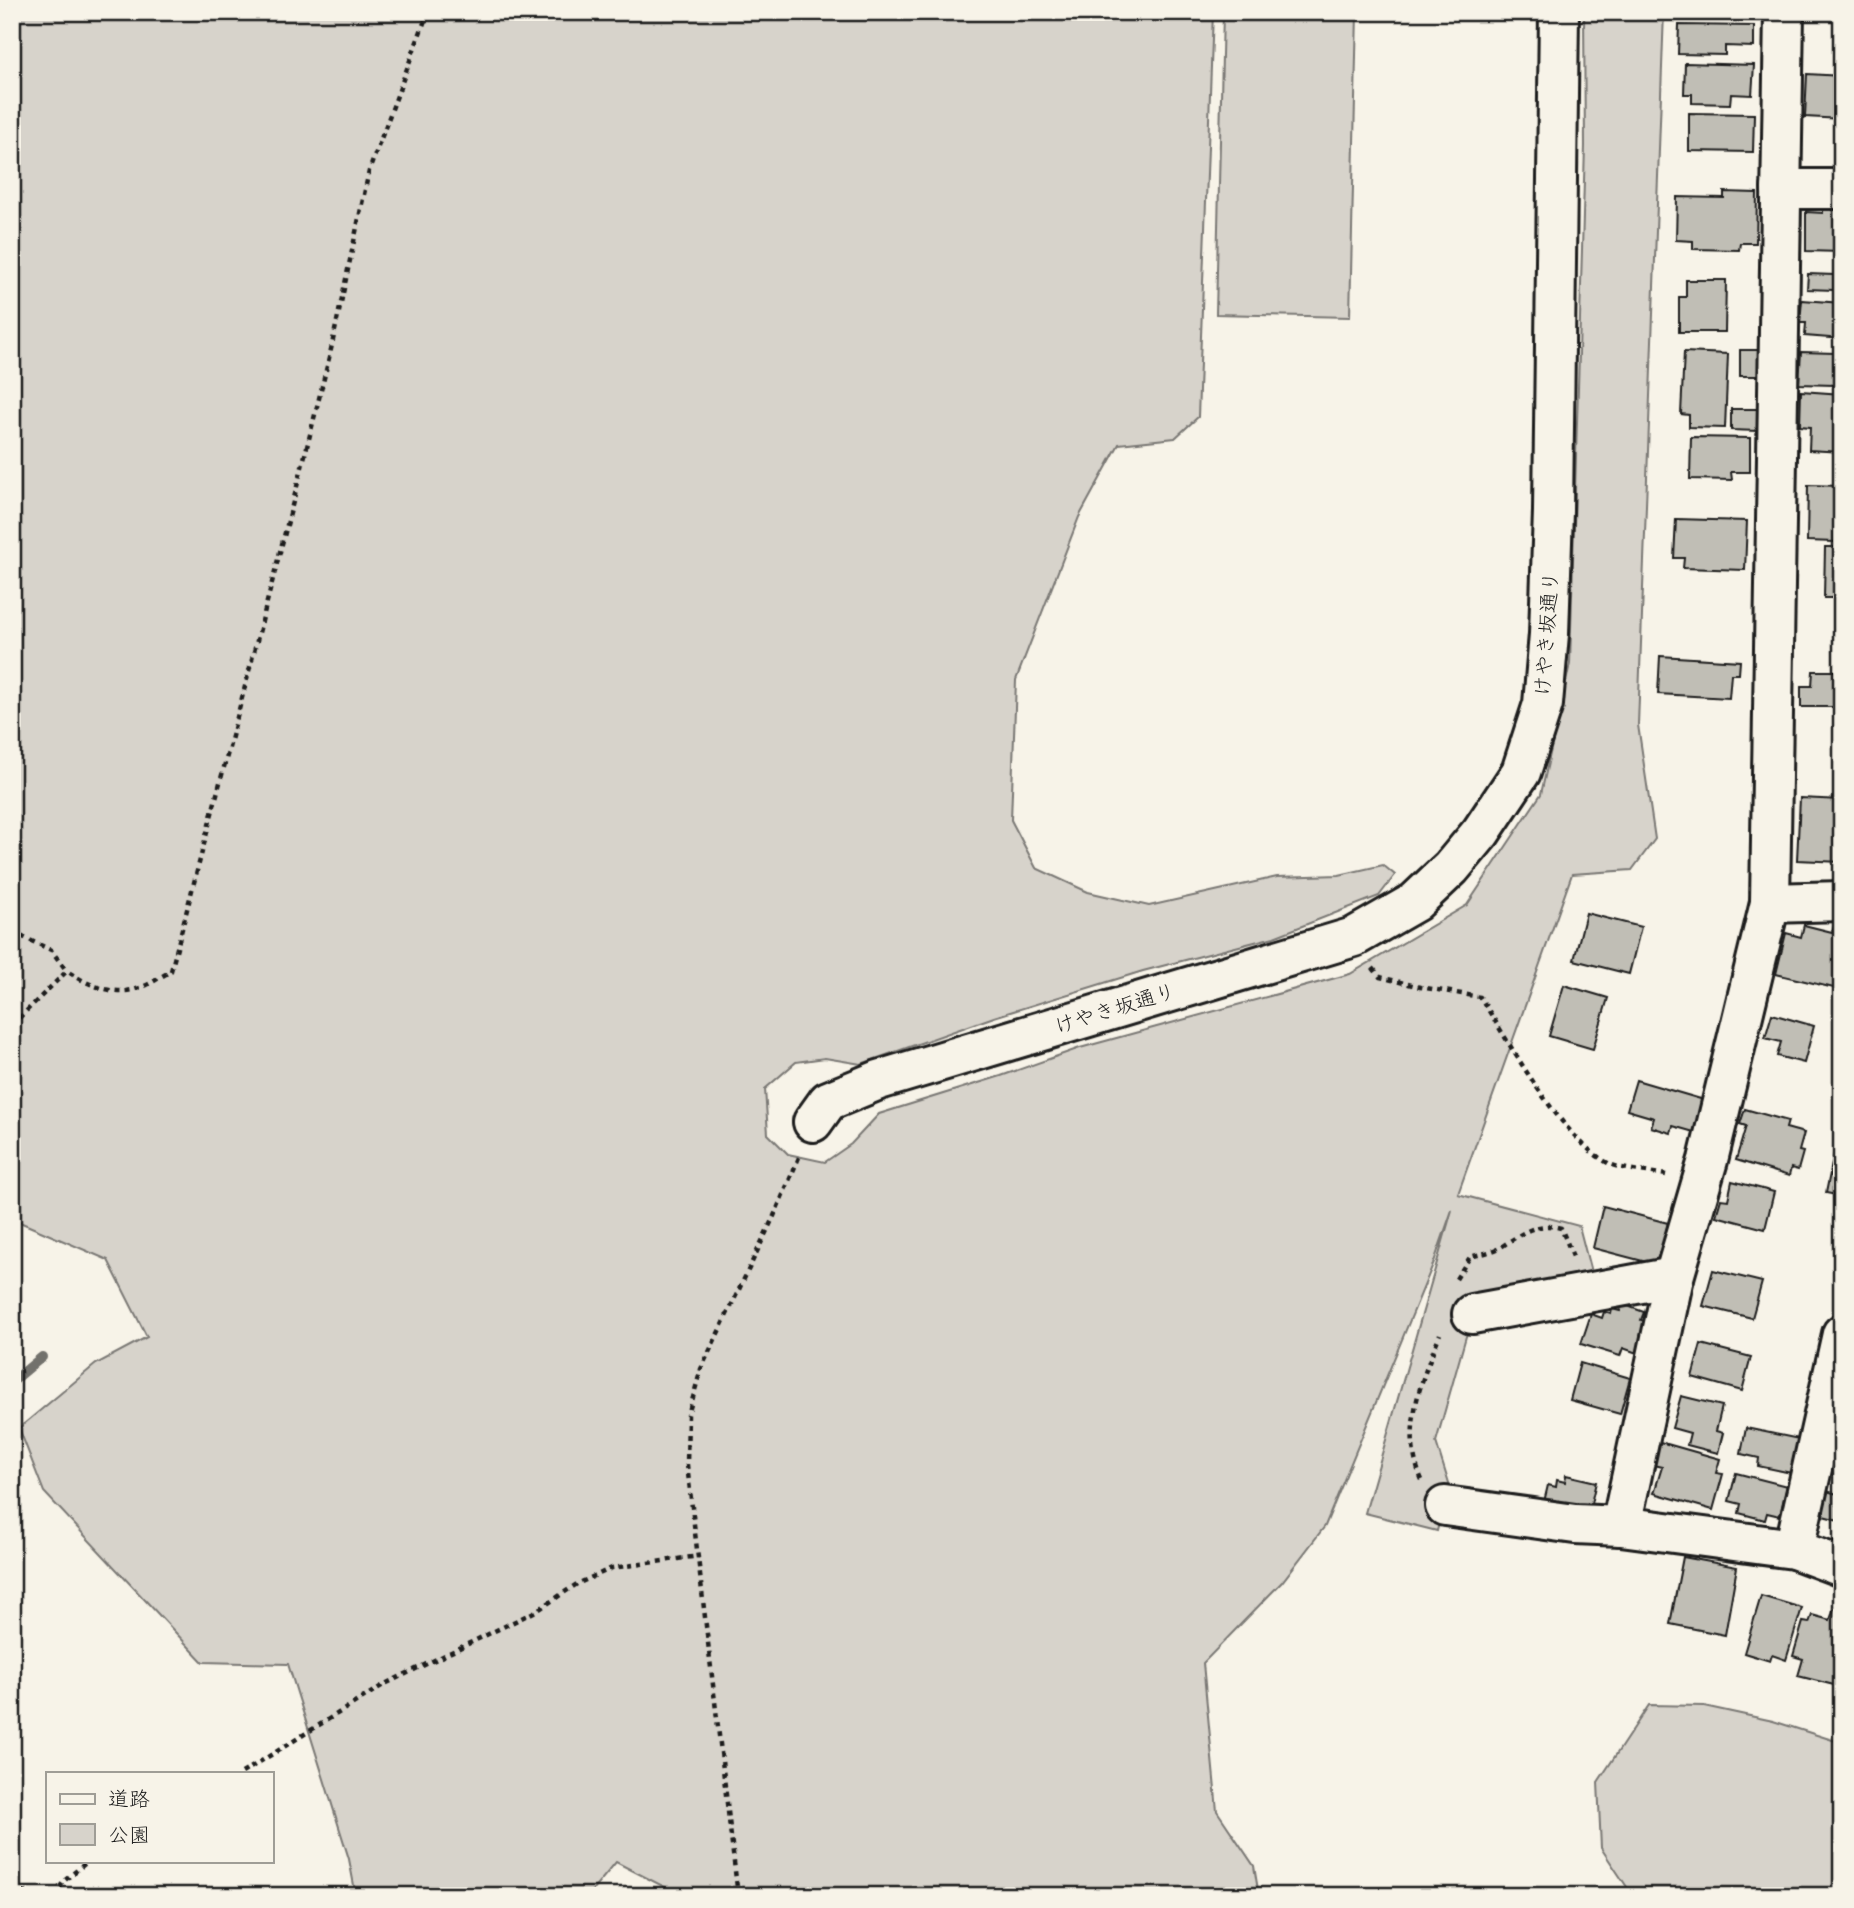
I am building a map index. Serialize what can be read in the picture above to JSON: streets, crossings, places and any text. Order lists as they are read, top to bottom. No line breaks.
{"streets":{"street":["けやき坂通り"]},"legend":["道路","公園"]}
